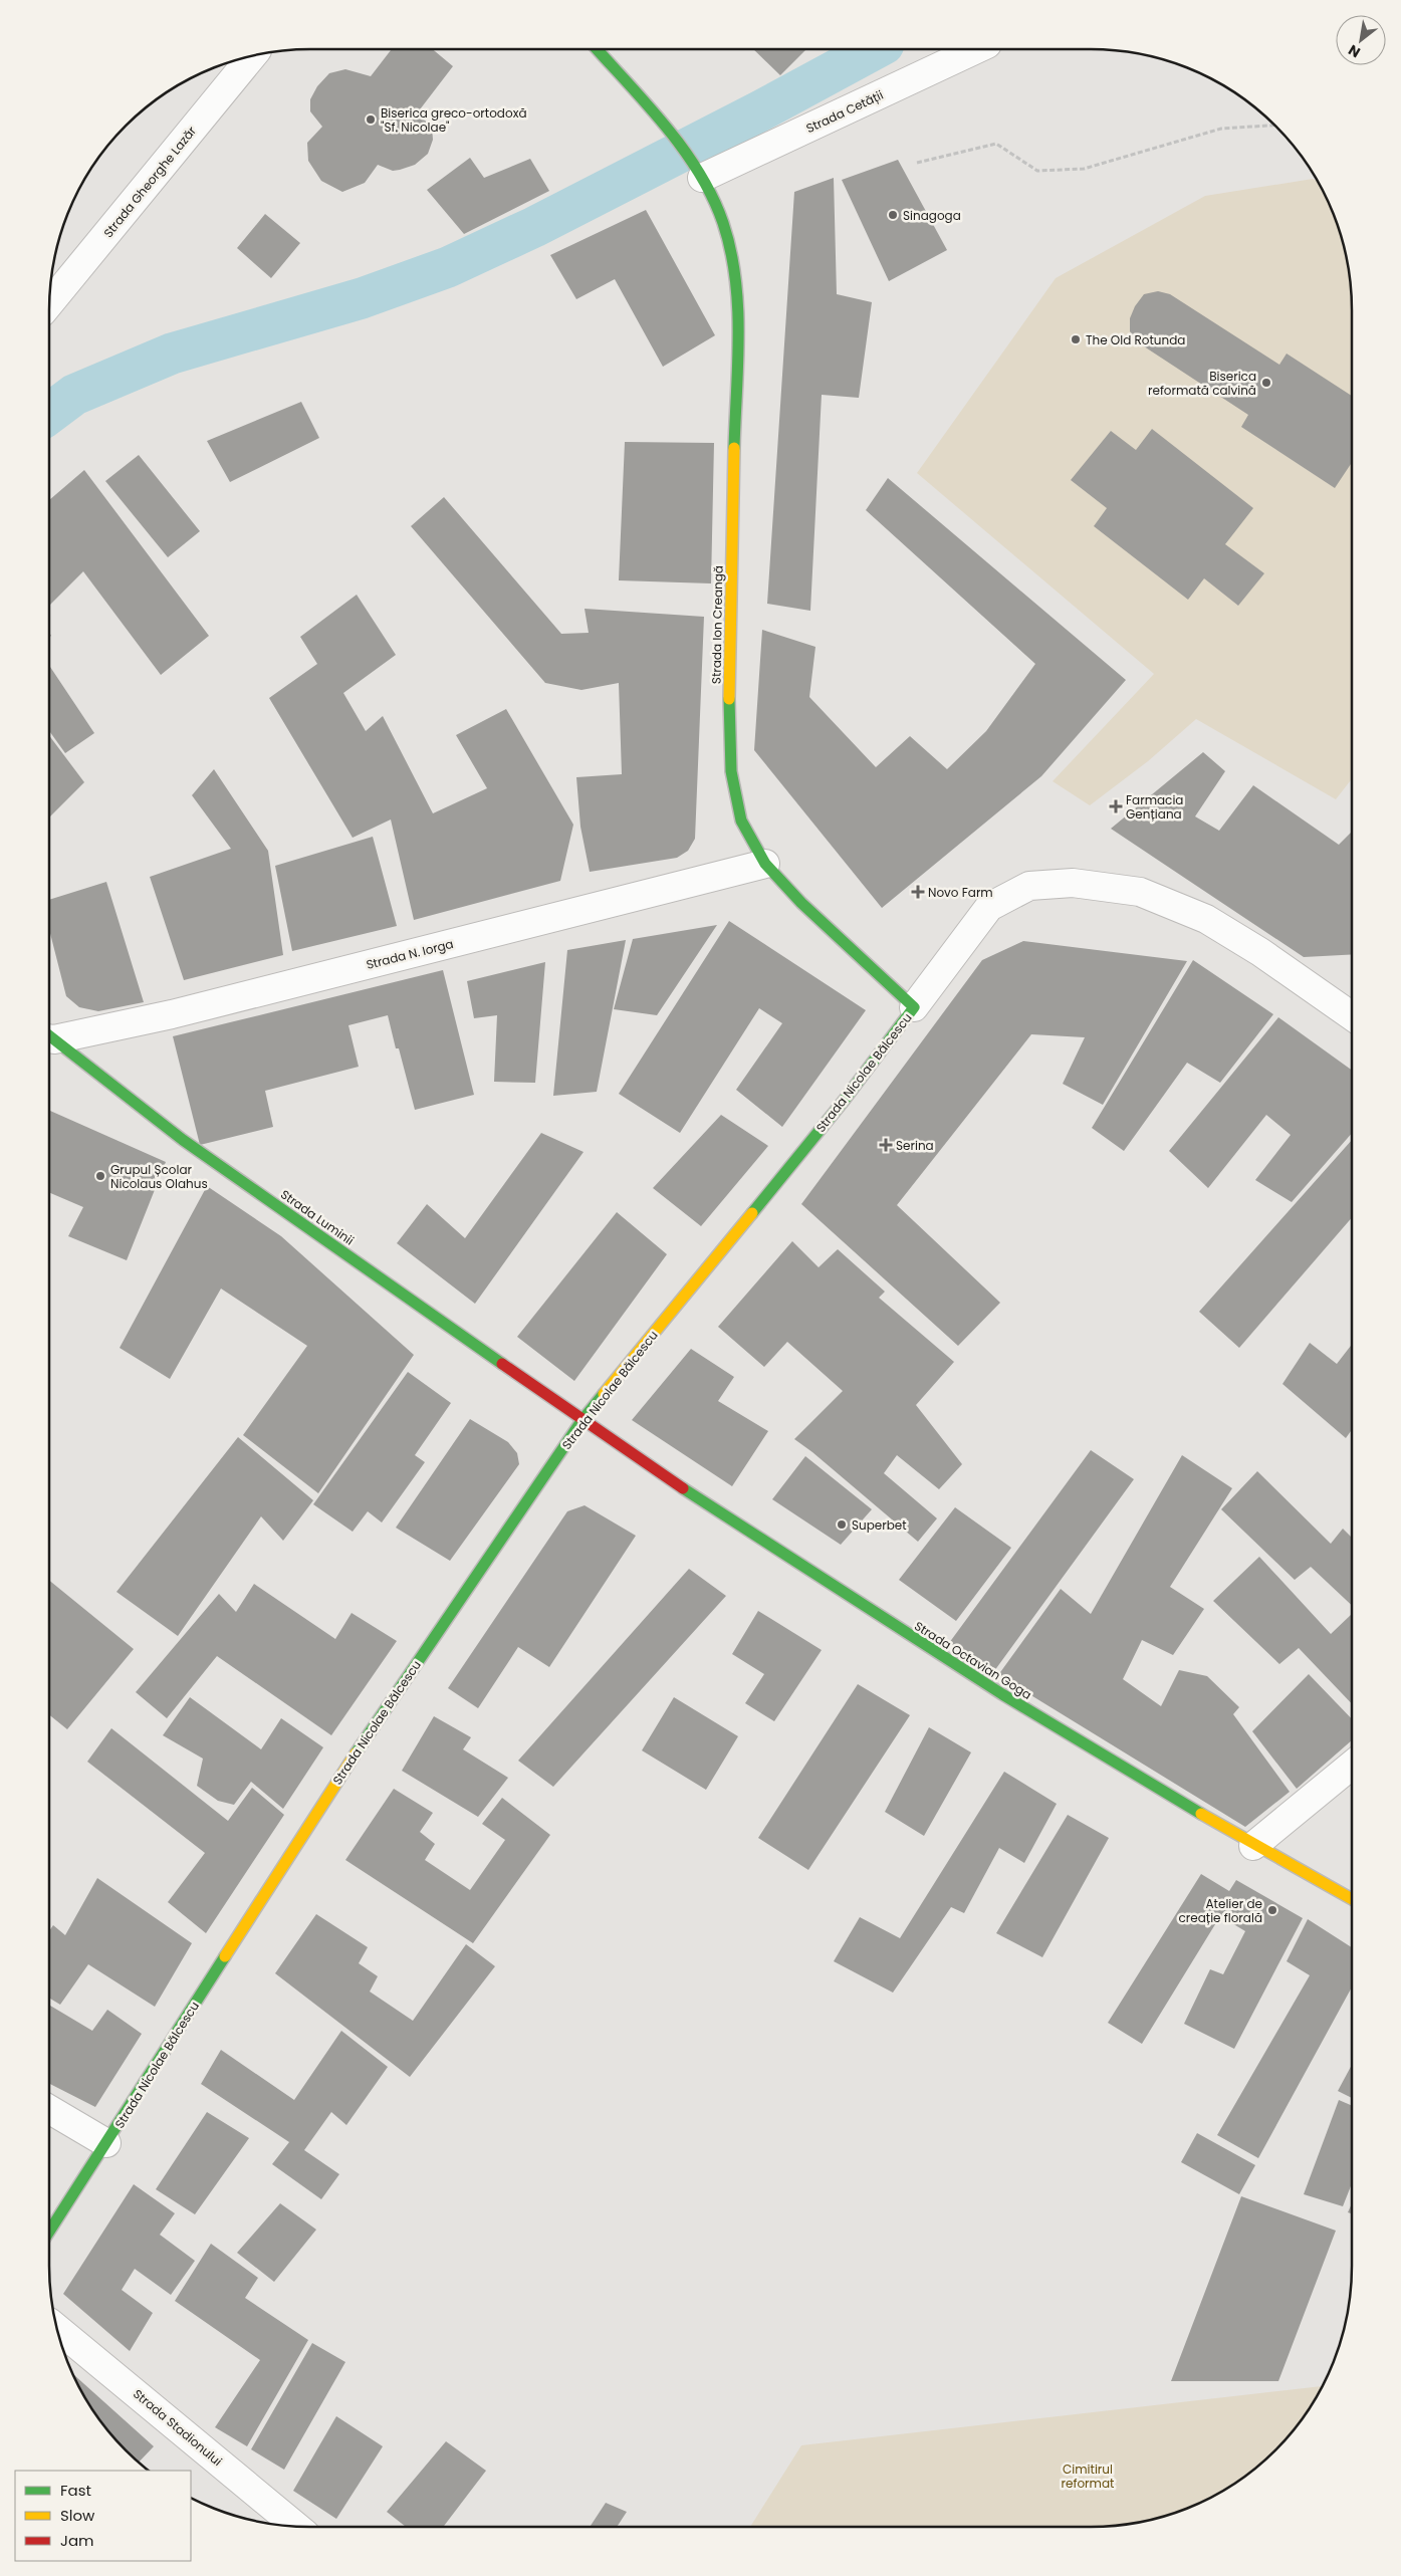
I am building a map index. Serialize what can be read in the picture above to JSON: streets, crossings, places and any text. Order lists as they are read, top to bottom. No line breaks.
{"streets":{"main road":["Strada Ion Creangă","Strada Nicolae Bălcescu","Strada Luminii","Strada Octavian Goga"],"street":["Strada Cetății","Strada Gheorghe Lazăr","Strada N. Iorga","Strada Stadionului"]},"crossings":[["Strada Cetății","Strada Ion Creangă"],["Strada Ion Creangă","Strada N. Iorga"],["Strada Ion Creangă","Strada Nicolae Bălcescu"],["Strada Nicolae Bălcescu","Strada Luminii"],["Strada Nicolae Bălcescu","Strada Octavian Goga"],["Strada Luminii","Strada Octavian Goga"]],"parks":["Cimitirul reformat"],"places":{"other":["Biserica greco-ortodoxă \"Sf. Nicolae\"","Sinagoga","The Old Rotunda","Biserica reformată calvină","Grupul Școlar Nicolaus Olahus","Superbet","Atelier de creație florală"],"health":["Farmacia Gențiana","Novo Farm","Serina"]},"legend":["Fast","Slow","Jam"],"north":"bottom left"}
